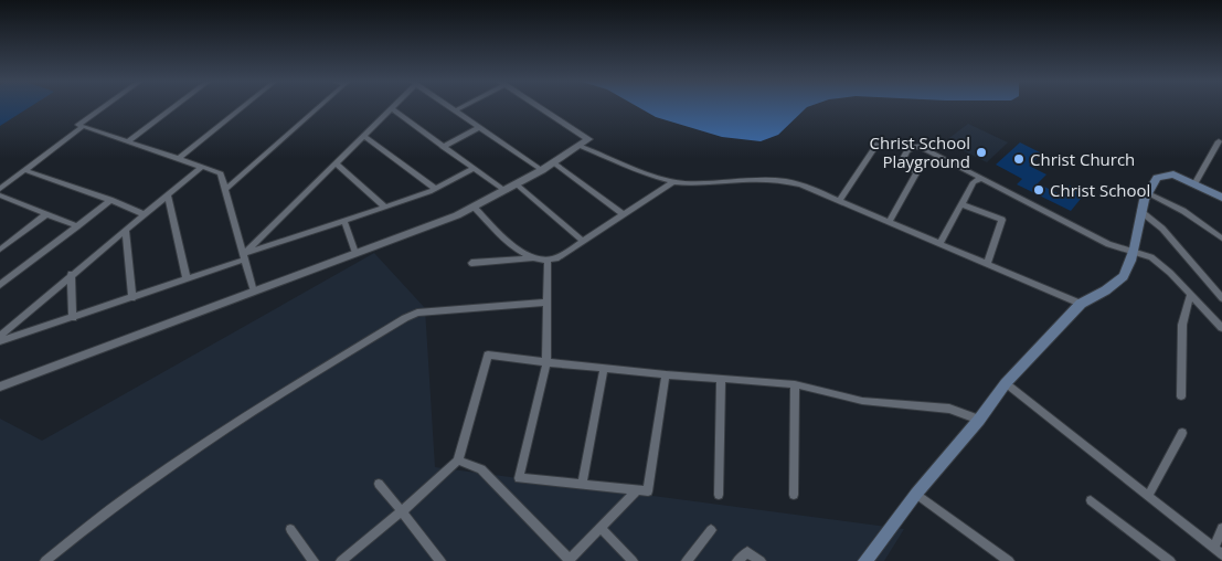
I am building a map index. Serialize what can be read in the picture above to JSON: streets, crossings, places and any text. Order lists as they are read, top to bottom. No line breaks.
{"places":["Christ School Playground","Christ Church","Christ School"]}
